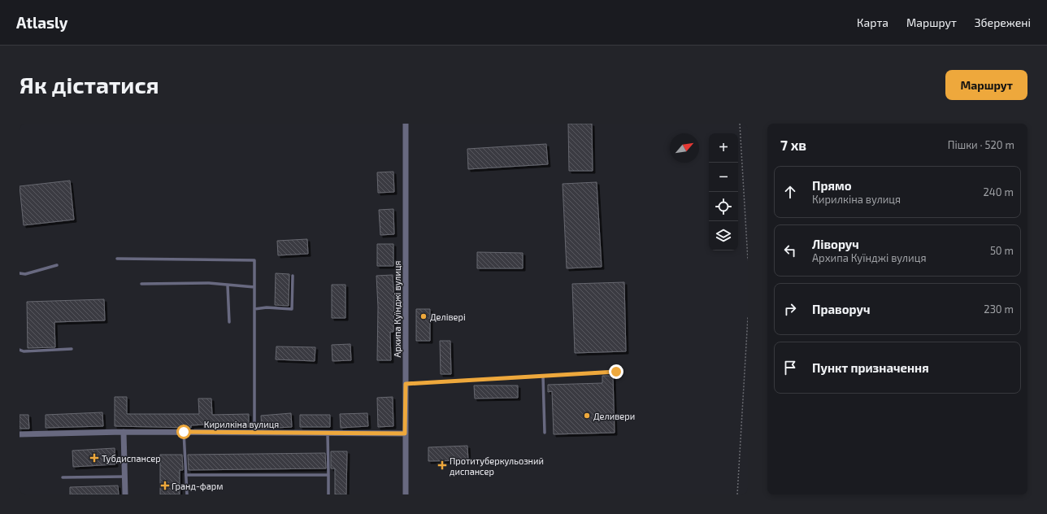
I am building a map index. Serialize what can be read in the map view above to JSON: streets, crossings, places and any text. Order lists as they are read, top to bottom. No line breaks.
{"streets":{"street":["Архипа Куїнджі вулиця","Кирилкіна вулиця"]},"crossings":[["Архипа Куїнджі вулиця","Кирилкіна вулиця"]],"places":{"other":["Делівері","Деливери"],"health":["Тубдиспансер","Протитуберкульозний диспансер","Гранд-фарм"]},"north":"top right","page":{"header":"Atlasly","nav":["Карта","Маршрут","Збережені"],"buttons":"Маршрут","title":"Як дістатися","heading":["7 хв","Пішки · 520 m"],"map_buttons":["+","−"],"list":[["Прямо","Кирилкіна вулиця","240 m"],["Ліворуч","Архипа Куїнджі вулиця","50 m"],["Праворуч","230 m"],"Пункт призначення"]}}
